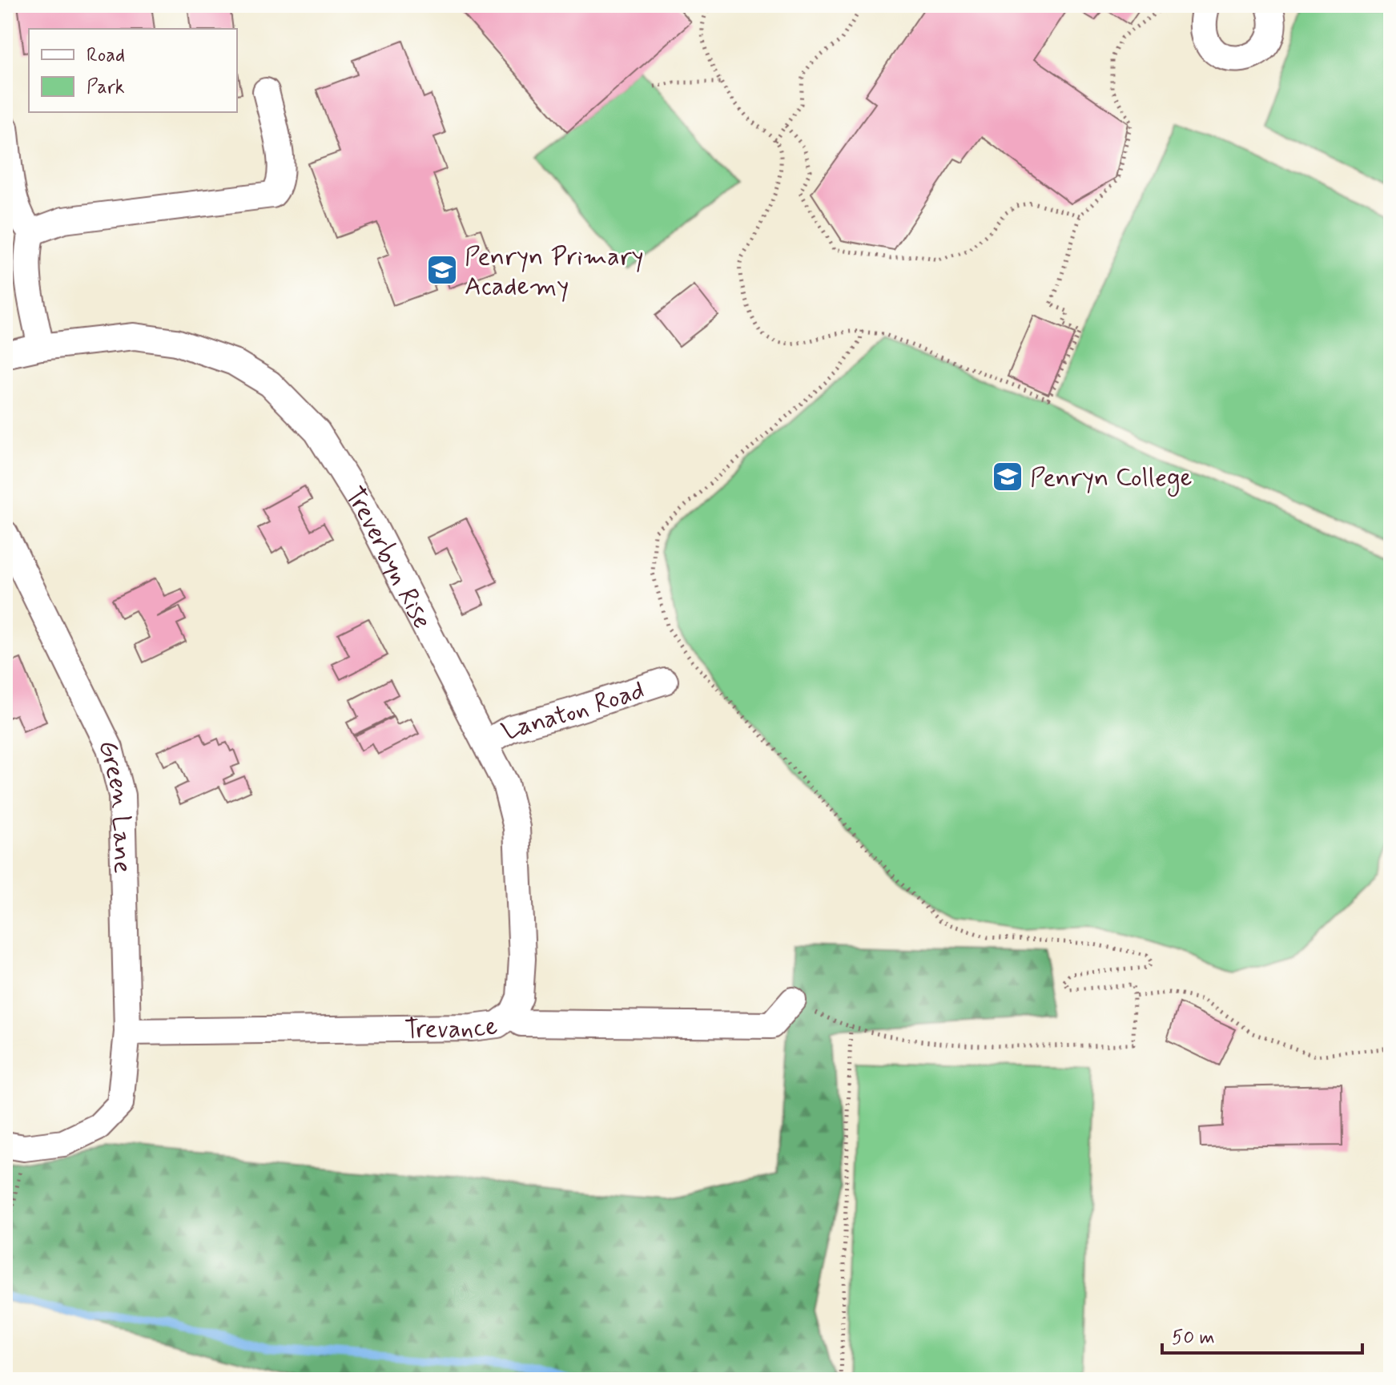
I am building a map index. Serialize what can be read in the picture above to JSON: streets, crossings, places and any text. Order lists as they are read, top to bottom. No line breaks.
{"streets":{"street":["Treverbyn Rise","Lanaton Road","Green Lane","Trevance"]},"crossings":[["Treverbyn Rise","Lanaton Road"],["Treverbyn Rise","Trevance"],["Green Lane","Trevance"]],"places":{"school or university":["Penryn Primary Academy","Penryn College"]},"legend":["Road","Park"],"scale_bar":"50 m"}
